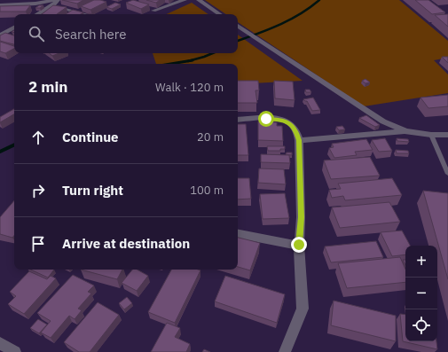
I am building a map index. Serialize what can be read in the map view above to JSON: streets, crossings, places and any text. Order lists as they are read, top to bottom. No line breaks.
{"page":{"search":"Search here","heading":["2 min","Walk · 120 m"],"list":[["Continue","20 m"],["Turn right","100 m"],"Arrive at destination"],"map_buttons":["+","−"]}}
